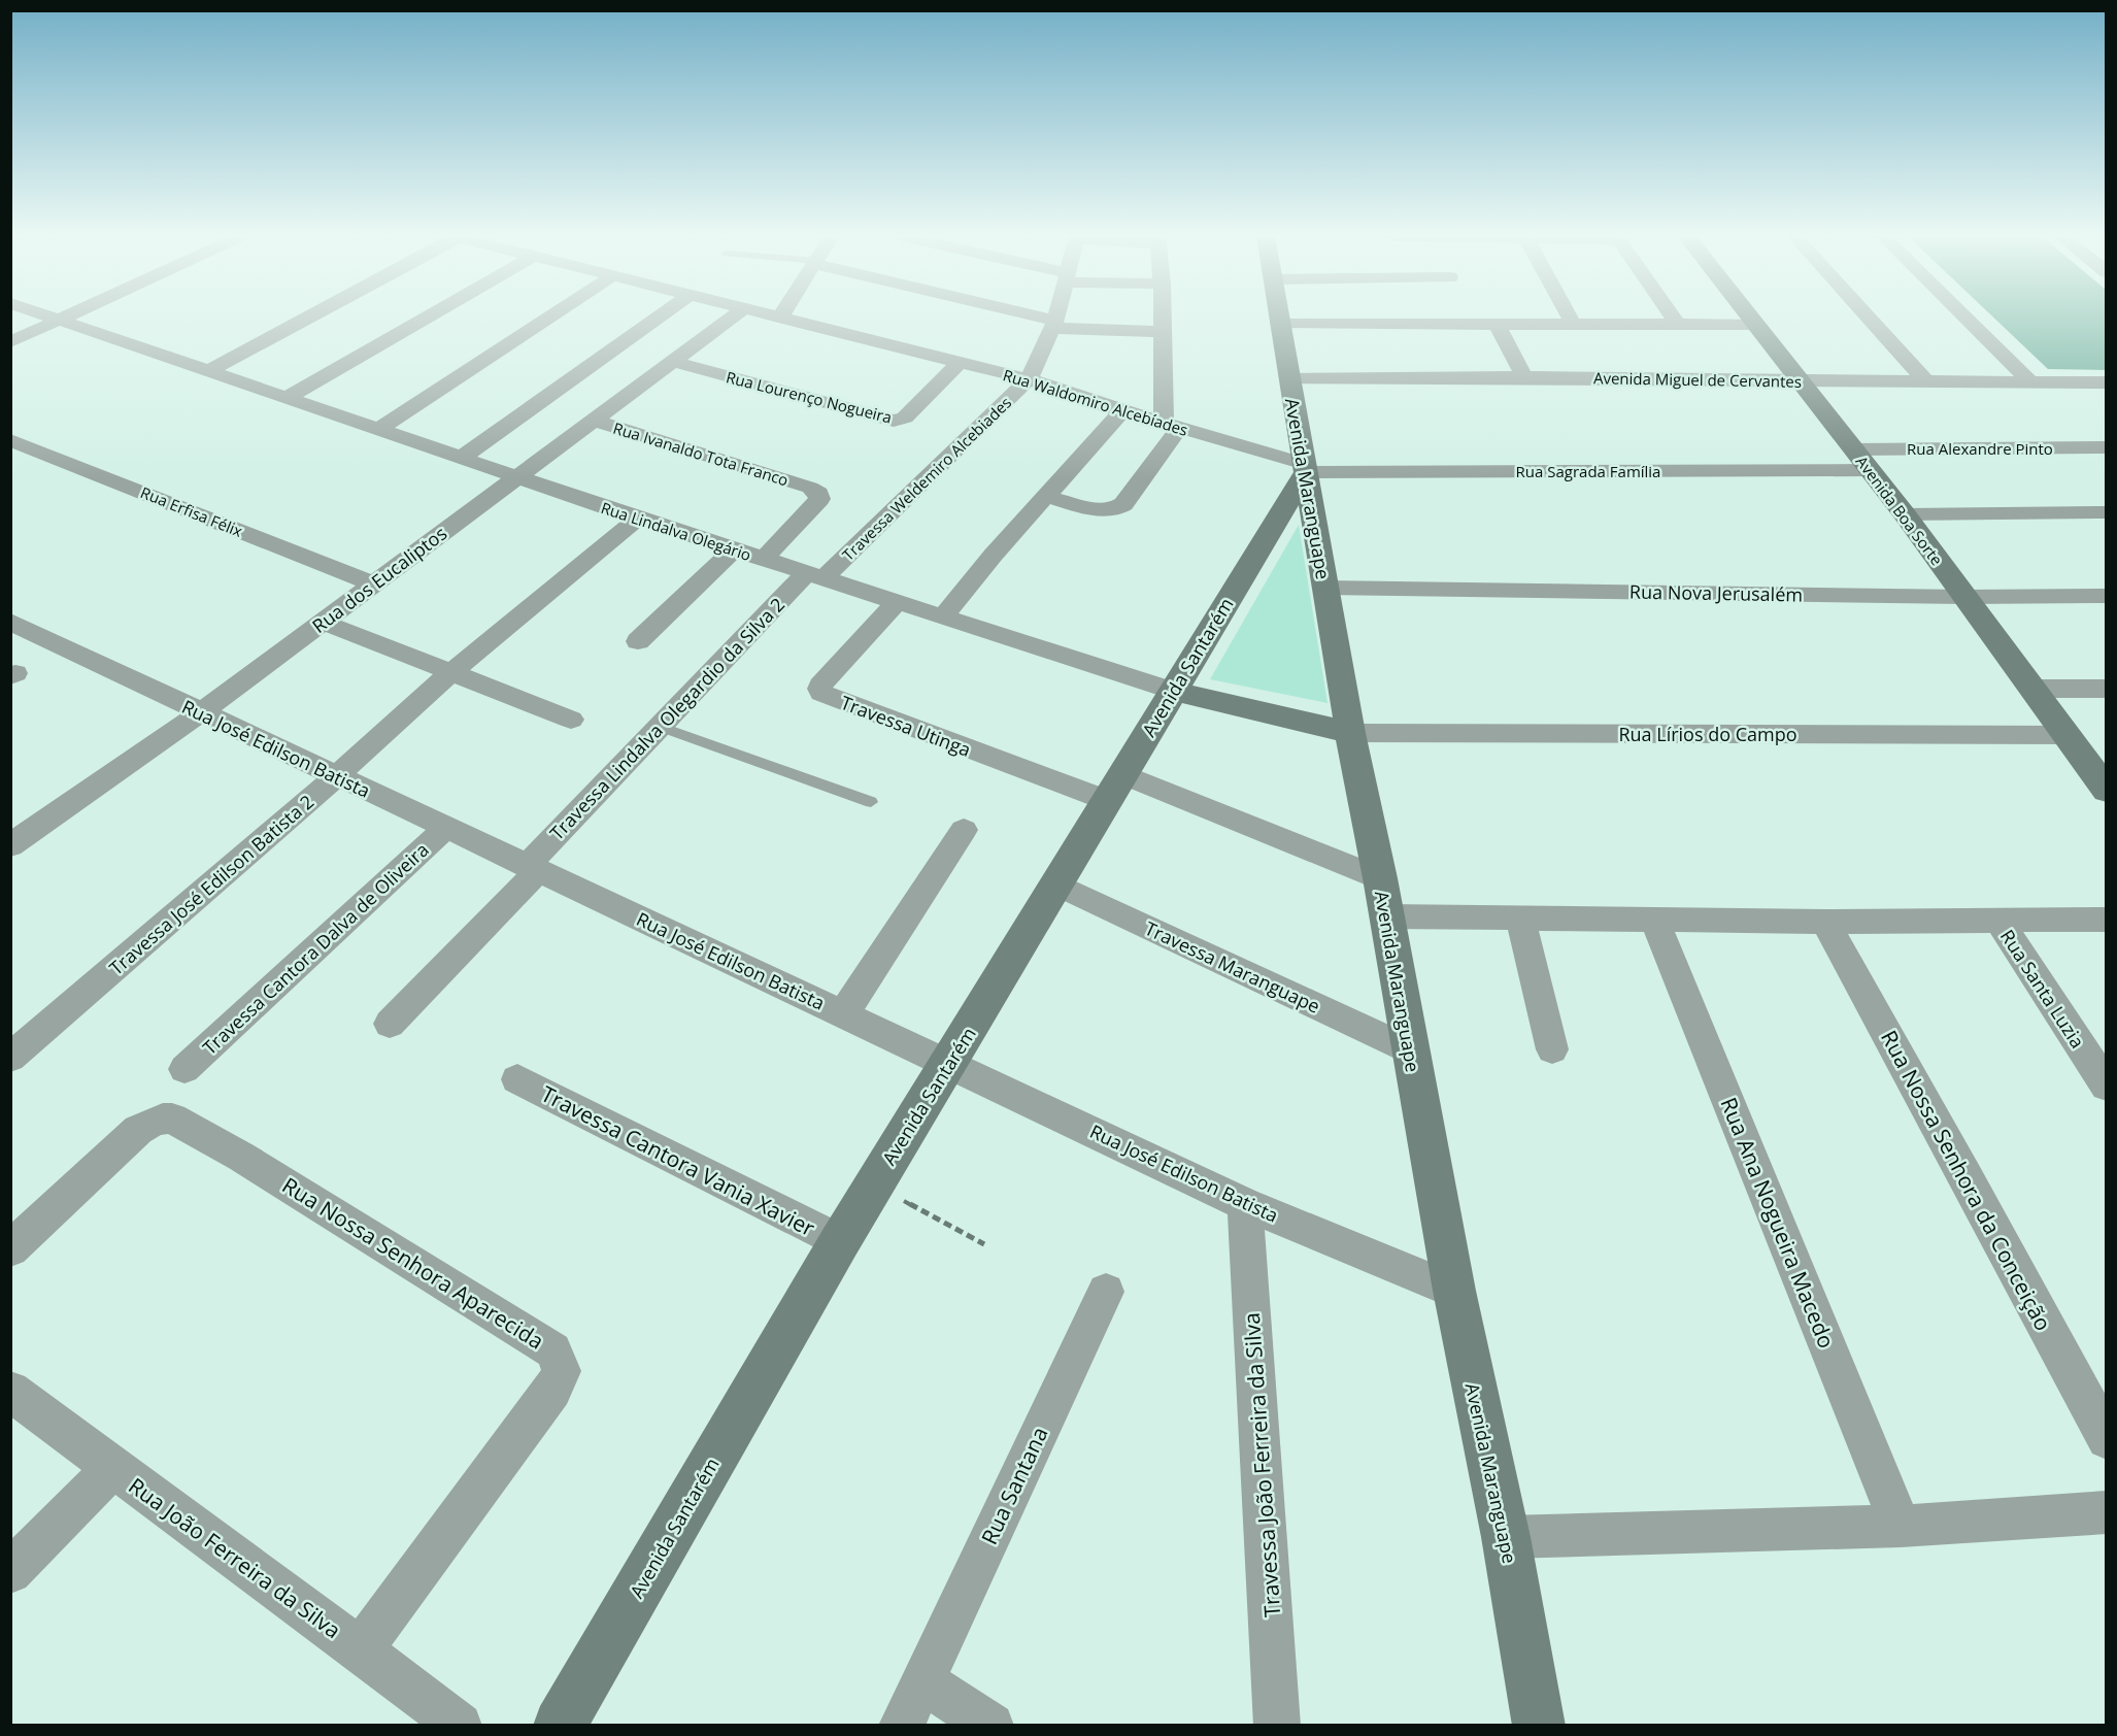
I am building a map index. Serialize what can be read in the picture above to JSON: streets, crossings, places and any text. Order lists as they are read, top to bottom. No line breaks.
{"streets":{"street":["Avenida Miguel de Cervantes","Rua Lourenço Nogueira","Rua Waldomiro Alcebíades","Rua Alexandre Pinto","Rua Ivanaldo Tota Franco","Rua Sagrada Família","Travessa Weldemiro Alcebiades","Avenida Maranguape","Avenida Boa Sorte","Rua Erfisa Félix","Rua Lindalva Olegário","Rua dos Eucaliptos","Rua Nova Jerusalém","Avenida Santarém","Travessa Lindalva Olegardio da Silva 2","Travessa Utinga","Rua Lírios do Campo","Rua José Edilson Batista","Travessa José Edilson Batista 2","Travessa Cantora Dalva de Oliveira","Travessa Maranguape","Rua Santa Luzia","Travessa Cantora Vania Xavier","Rua Nossa Senhora da Conceição","Rua Ana Nogueira Macedo","Rua Nossa Senhora Aparecida","Travessa João Ferreira da Silva","Rua Santana","Rua João Ferreira da Silva"]},"crossings":[["Avenida Miguel de Cervantes","Avenida Maranguape"],["Avenida Miguel de Cervantes","Avenida Boa Sorte"],["Rua Lourenço Nogueira","Rua Waldomiro Alcebíades"],["Rua Lourenço Nogueira","Rua dos Eucaliptos"],["Rua Waldomiro Alcebíades","Rua Sagrada Família"],["Rua Waldomiro Alcebíades","Travessa Weldemiro Alcebiades"],["Rua Waldomiro Alcebíades","Avenida Maranguape"],["Rua Waldomiro Alcebíades","Avenida Santarém"],["Rua Alexandre Pinto","Avenida Boa Sorte"],["Rua Ivanaldo Tota Franco","Rua Lindalva Olegário"],["Rua Ivanaldo Tota Franco","Rua dos Eucaliptos"],["Rua Sagrada Família","Avenida Maranguape"],["Rua Sagrada Família","Avenida Boa Sorte"],["Rua Sagrada Família","Avenida Santarém"],["Travessa Weldemiro Alcebiades","Rua Lindalva Olegário"],["Travessa Weldemiro Alcebiades","Travessa Lindalva Olegardio da Silva 2"],["Avenida Maranguape","Rua Lindalva Olegário"],["Avenida Maranguape","Rua Nova Jerusalém"],["Avenida Maranguape","Avenida Santarém"],["Avenida Maranguape","Rua Lírios do Campo"],["Avenida Maranguape","Rua José Edilson Batista"],["Avenida Maranguape","Travessa Maranguape"],["Avenida Boa Sorte","Rua Nova Jerusalém"],["Avenida Boa Sorte","Rua Lírios do Campo"],["Rua Erfisa Félix","Rua dos Eucaliptos"],["Rua Lindalva Olegário","Rua dos Eucaliptos"],["Rua Lindalva Olegário","Avenida Santarém"],["Rua Lindalva Olegário","Travessa Lindalva Olegardio da Silva 2"],["Rua Lindalva Olegário","Travessa Utinga"],["Rua Lindalva Olegário","Rua Lírios do Campo"],["Rua Lindalva Olegário","Travessa José Edilson Batista 2"],["Rua dos Eucaliptos","Rua José Edilson Batista"],["Avenida Santarém","Travessa Utinga"],["Avenida Santarém","Rua José Edilson Batista"],["Avenida Santarém","Travessa Maranguape"],["Avenida Santarém","Travessa Cantora Vania Xavier"],["Travessa Lindalva Olegardio da Silva 2","Rua José Edilson Batista"],["Rua José Edilson Batista","Travessa José Edilson Batista 2"],["Rua José Edilson Batista","Travessa Cantora Dalva de Oliveira"],["Rua José Edilson Batista","Travessa João Ferreira da Silva"],["Rua Nossa Senhora Aparecida","Rua João Ferreira da Silva"]]}
